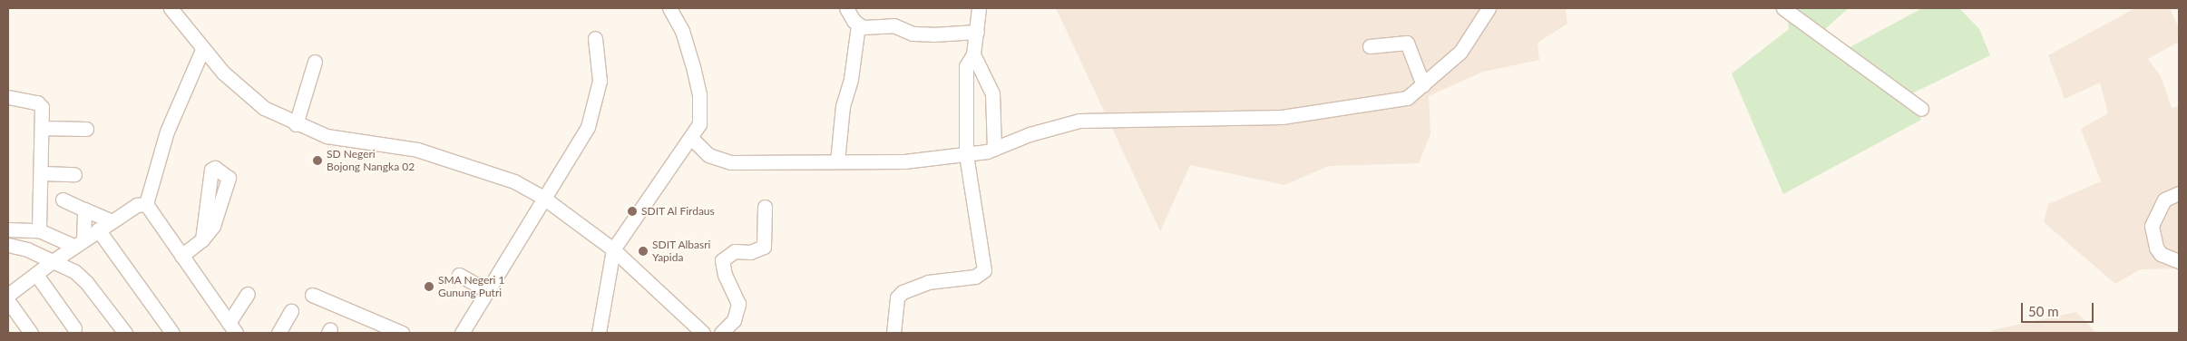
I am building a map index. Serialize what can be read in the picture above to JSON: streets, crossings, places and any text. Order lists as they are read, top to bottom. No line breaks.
{"places":["SD Negeri Bojong Nangka 02","SDIT Al Firdaus","SDIT Albasri Yapida","SMA Negeri 1 Gunung Putri"],"scale_bar":"50 m"}
